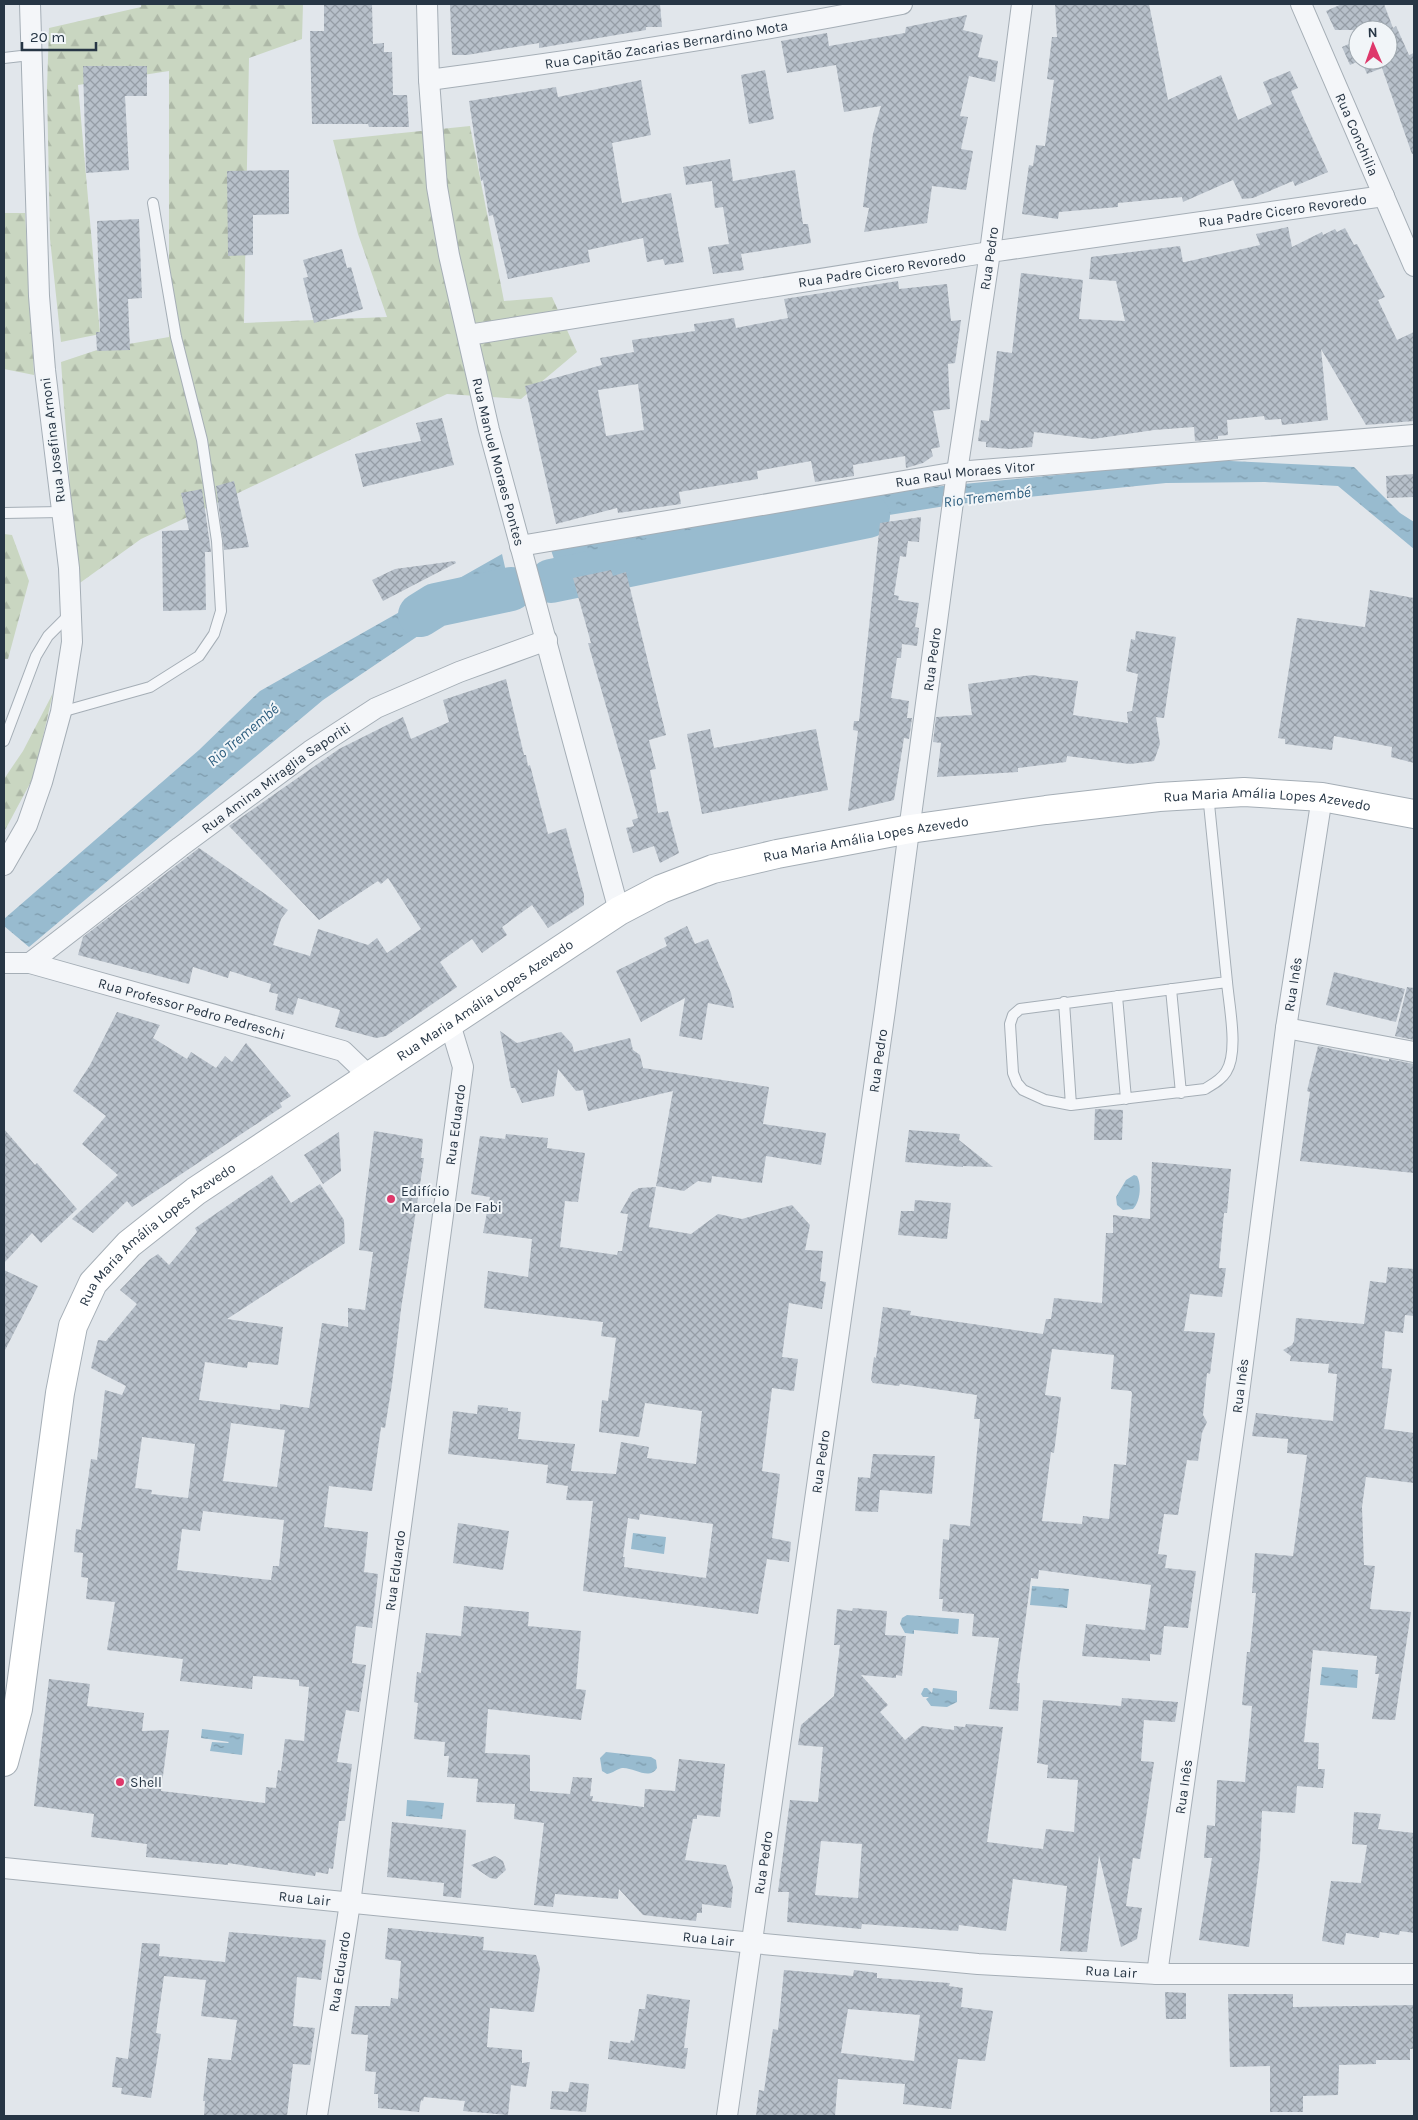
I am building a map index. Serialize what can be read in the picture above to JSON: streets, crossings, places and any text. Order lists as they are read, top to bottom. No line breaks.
{"streets":{"main road":["Rua Maria Amália Lopes Azevedo"],"street":["Rua Capitão Zacarias Bernardino Mota","Rua Conchilia","Rua Padre Cicero Revoredo","Rua Pedro","Rua Josefina Arnoni","Rua Manuel Moraes Pontes","Rua Raul Moraes Vitor","Rua Amina Miraglia Saporiti","Rua Inês","Rua Professor Pedro Pedreschi","Rua Eduardo","Rua Lair"]},"crossings":[["Rua Capitão Zacarias Bernardino Mota","Rua Manuel Moraes Pontes"],["Rua Conchilia","Rua Padre Cicero Revoredo"],["Rua Padre Cicero Revoredo","Rua Pedro"],["Rua Padre Cicero Revoredo","Rua Manuel Moraes Pontes"],["Rua Pedro","Rua Raul Moraes Vitor"],["Rua Pedro","Rua Maria Amália Lopes Azevedo"],["Rua Pedro","Rua Lair"],["Rua Manuel Moraes Pontes","Rua Raul Moraes Vitor"],["Rua Manuel Moraes Pontes","Rua Amina Miraglia Saporiti"],["Rua Manuel Moraes Pontes","Rua Maria Amália Lopes Azevedo"],["Rua Amina Miraglia Saporiti","Rua Professor Pedro Pedreschi"],["Rua Maria Amália Lopes Azevedo","Rua Inês"],["Rua Maria Amália Lopes Azevedo","Rua Professor Pedro Pedreschi"],["Rua Maria Amália Lopes Azevedo","Rua Eduardo"],["Rua Inês","Rua Lair"],["Rua Eduardo","Rua Lair"]],"water":["Rio Tremembé"],"places":["Edifício Marcela De Fabi","Shell"],"scale_bar":"20 m","north":"top"}
